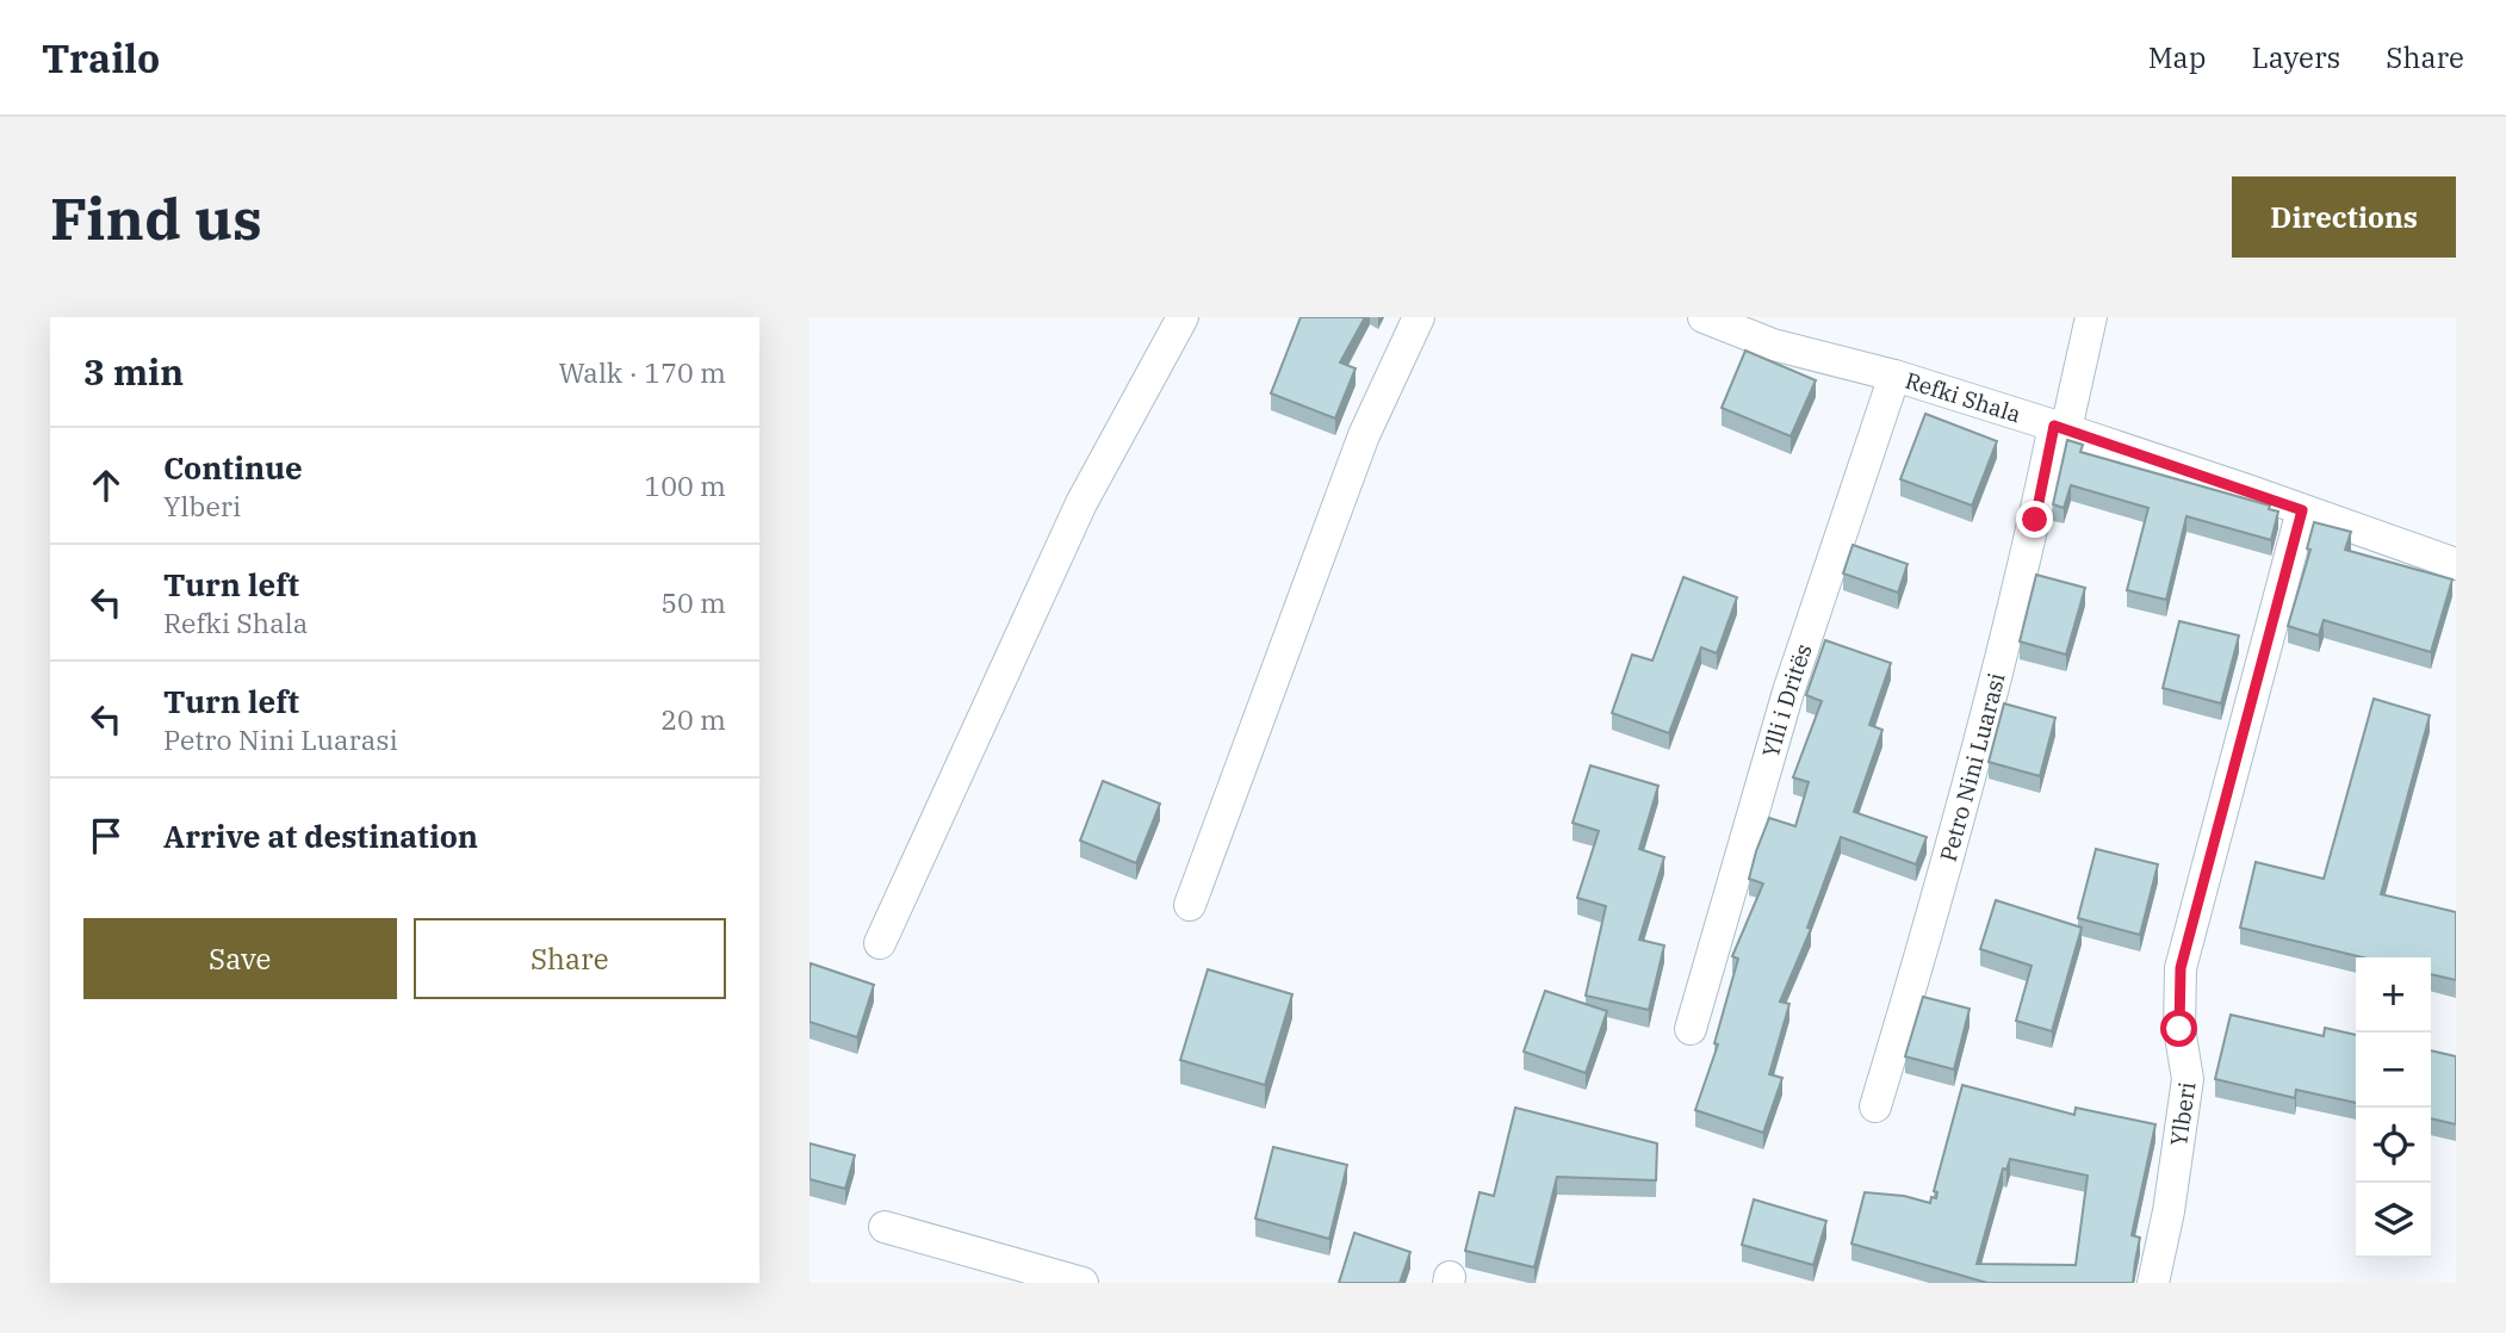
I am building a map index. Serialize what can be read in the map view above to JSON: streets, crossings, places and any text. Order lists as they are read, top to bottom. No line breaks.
{"streets":{"street":["Refki Shala","Ylli i Dritës","Petro Nini Luarasi","Ylberi"]},"crossings":[["Refki Shala","Ylli i Dritës"],["Refki Shala","Petro Nini Luarasi"],["Refki Shala","Ylberi"]],"page":{"header":"Trailo","nav":["Map","Layers","Share"],"buttons":["Directions",["Save","Share"]],"title":"Find us","heading":["3 min","Walk · 170 m"],"list":[["Continue","Ylberi","100 m"],["Turn left","Refki Shala","50 m"],["Turn left","Petro Nini Luarasi","20 m"],"Arrive at destination"],"map_buttons":["+","−"]}}
